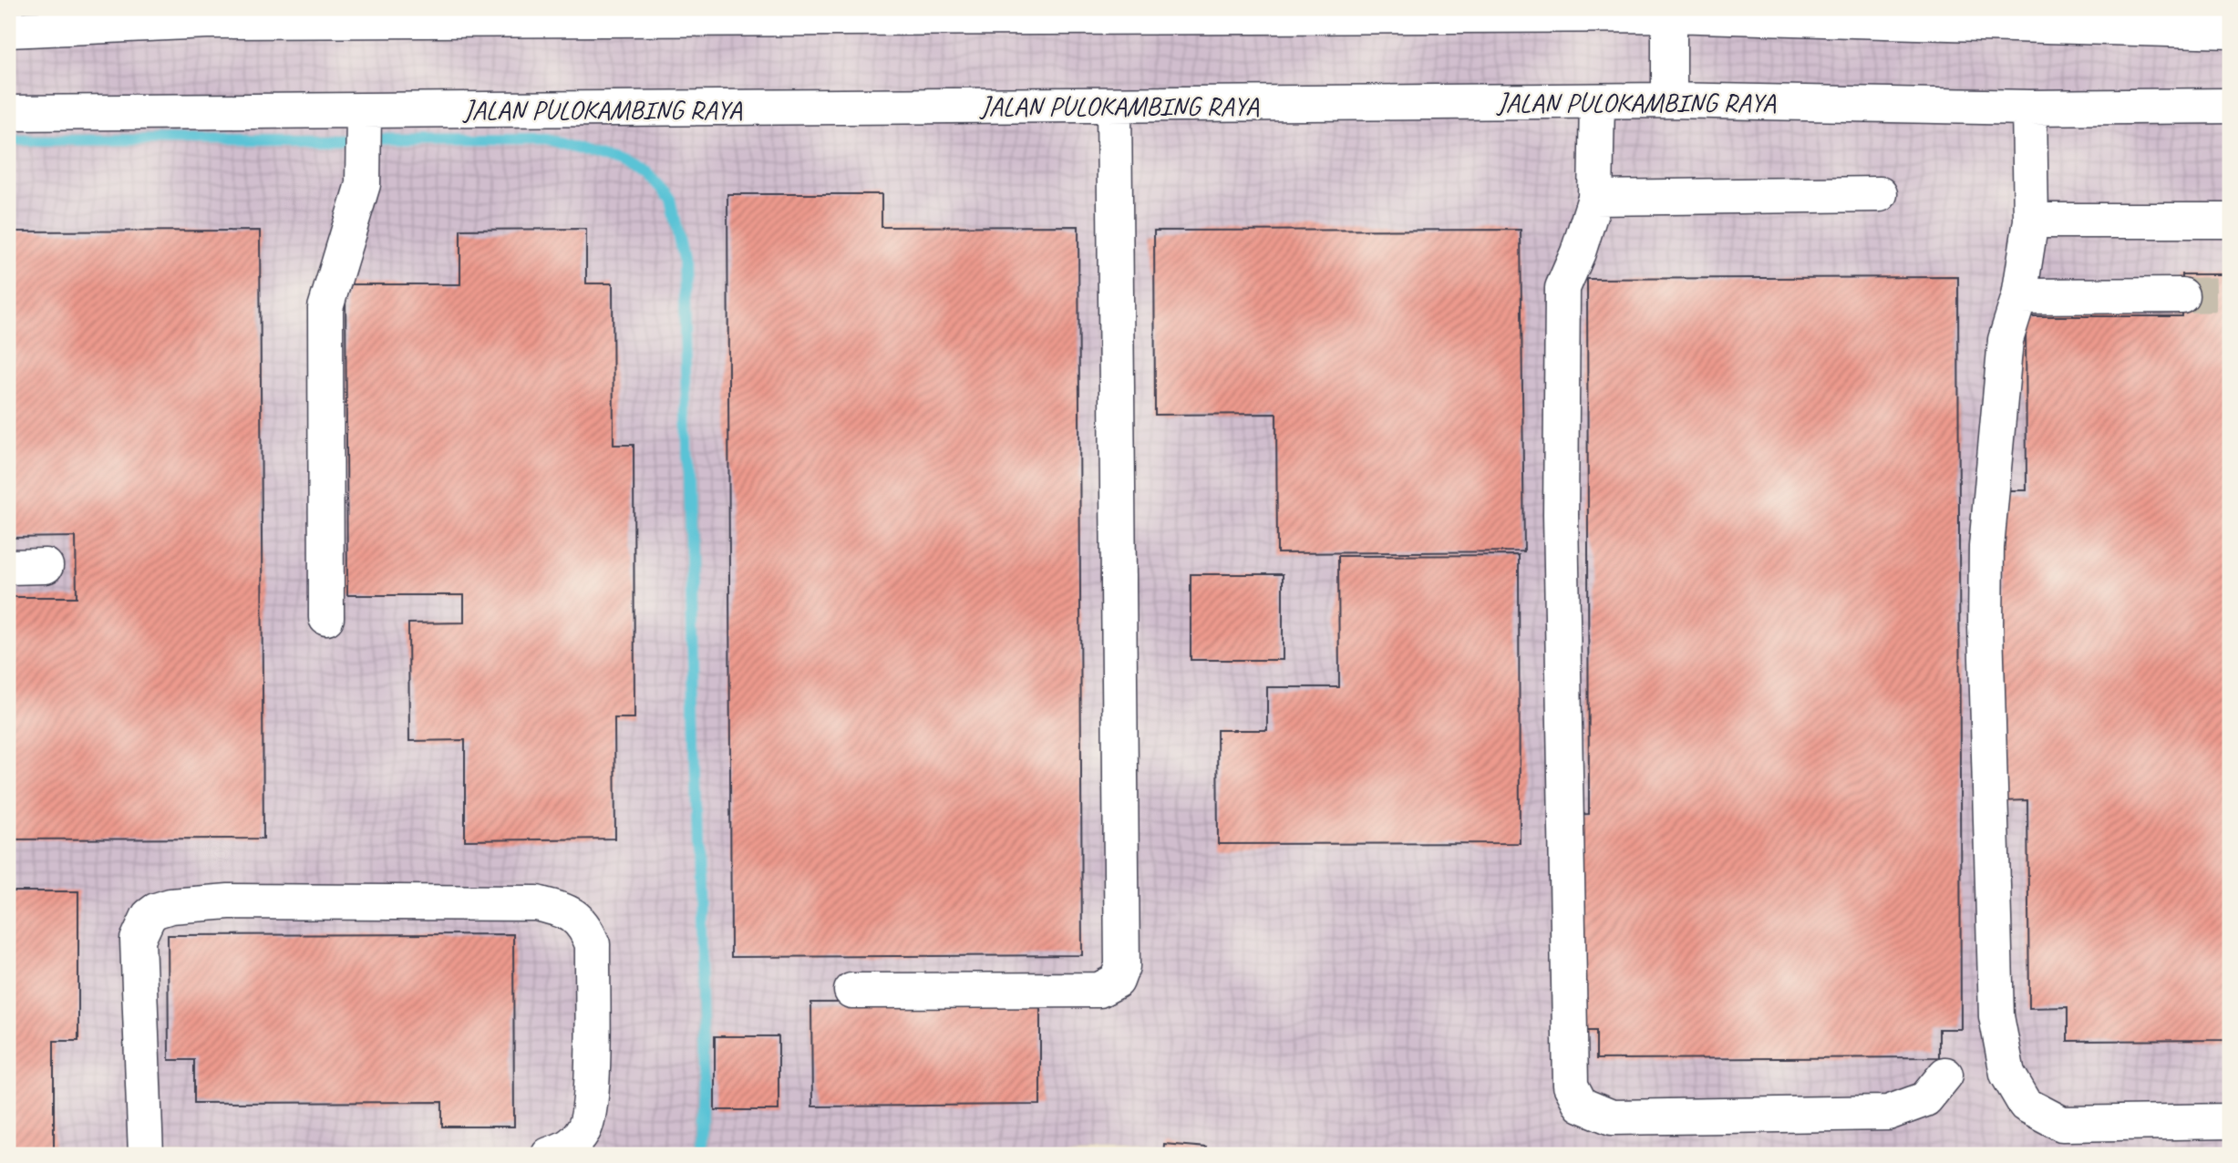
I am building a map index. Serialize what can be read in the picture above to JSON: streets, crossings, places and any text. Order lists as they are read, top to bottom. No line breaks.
{"streets":{"street":["JALAN PULOKAMBING RAYA"]}}
